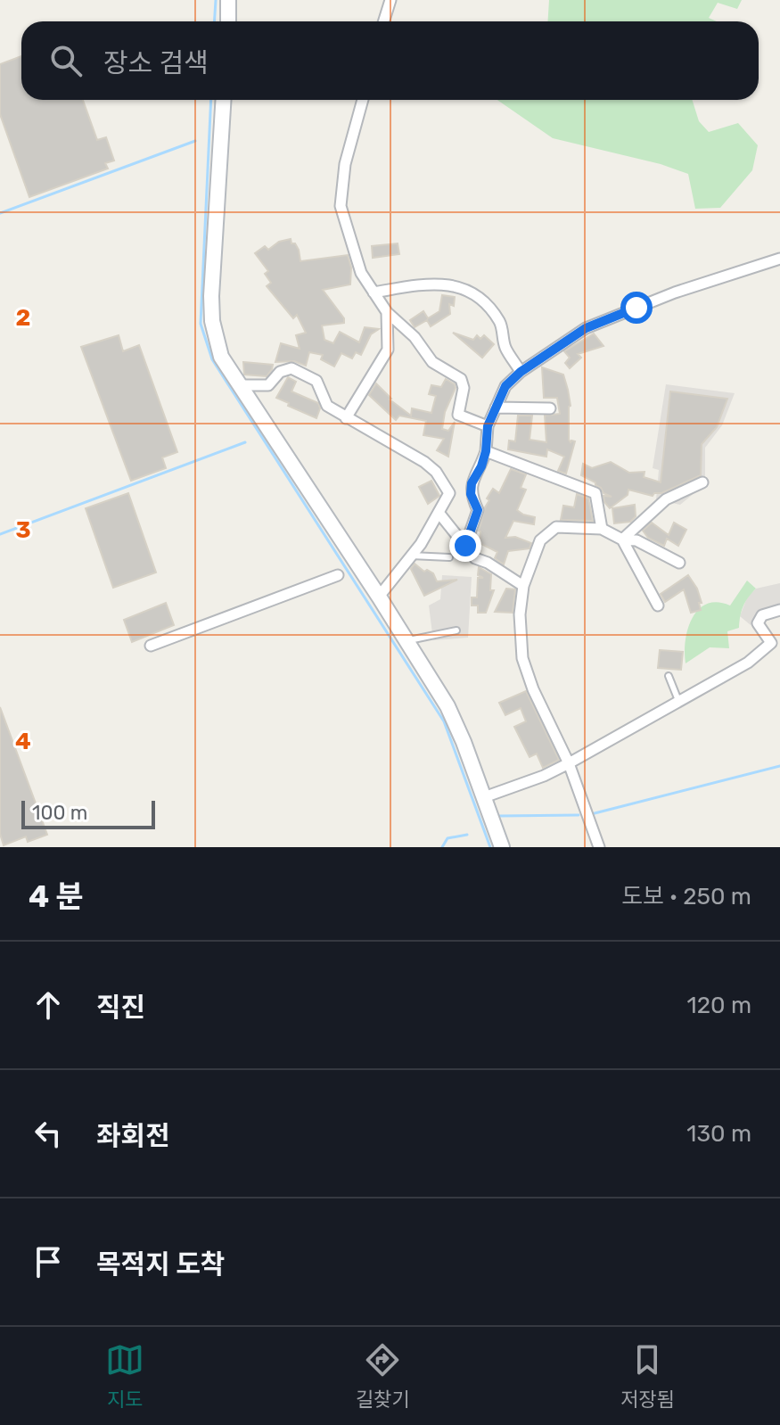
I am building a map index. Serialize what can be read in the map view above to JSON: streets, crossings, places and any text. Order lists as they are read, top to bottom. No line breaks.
{"scale_bar":"100 m","page":{"search":"장소 검색","scale":"100 m","heading":["4 분","도보 · 250 m"],"list":[["직진","120 m"],["좌회전","130 m"],"목적지 도착"],"nav":["지도","길찾기","저장됨"]},"grid":{"rows":["2","3","4"]}}
